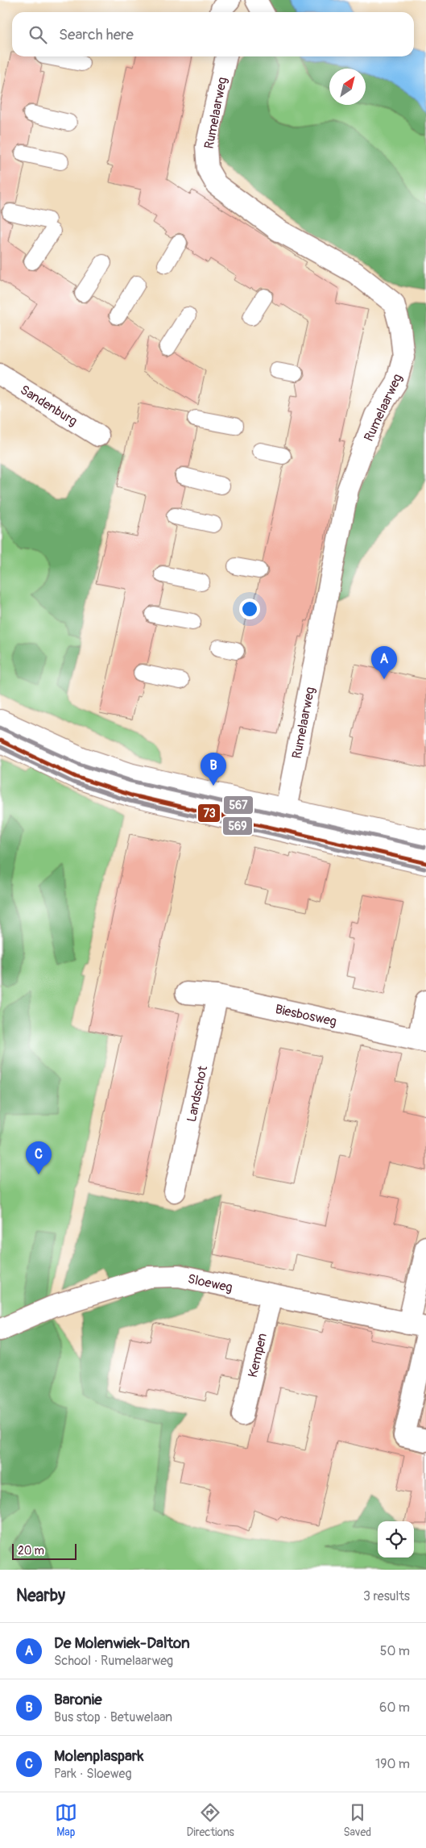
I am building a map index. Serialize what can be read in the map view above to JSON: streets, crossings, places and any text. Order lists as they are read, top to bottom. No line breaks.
{"streets":{"street":["Rumelaarweg","Sandenburg","Biesbosweg","Landschot","Sloeweg","Kempen"]},"crossings":[["Biesbosweg","Landschot"],["Sloeweg","Kempen"]],"lines":["transit line 567","transit line 73","transit line 569"],"scale_bar":"20 m","north":"top right","page":{"search":"Search here","pins":["A","B","C"],"scale":"20 m","heading":["Nearby","3 results"],"list":[{"mark":"A","name":"De Molenwiek-Dalton","note":"School · Rumelaarweg","value":"50 m"},{"mark":"B","name":"Baronie","note":"Bus stop · Betuwelaan","value":"60 m"},{"mark":"C","name":"Molenplaspark","note":"Park · Sloeweg","value":"190 m"}],"nav":["Map","Directions","Saved"]}}
